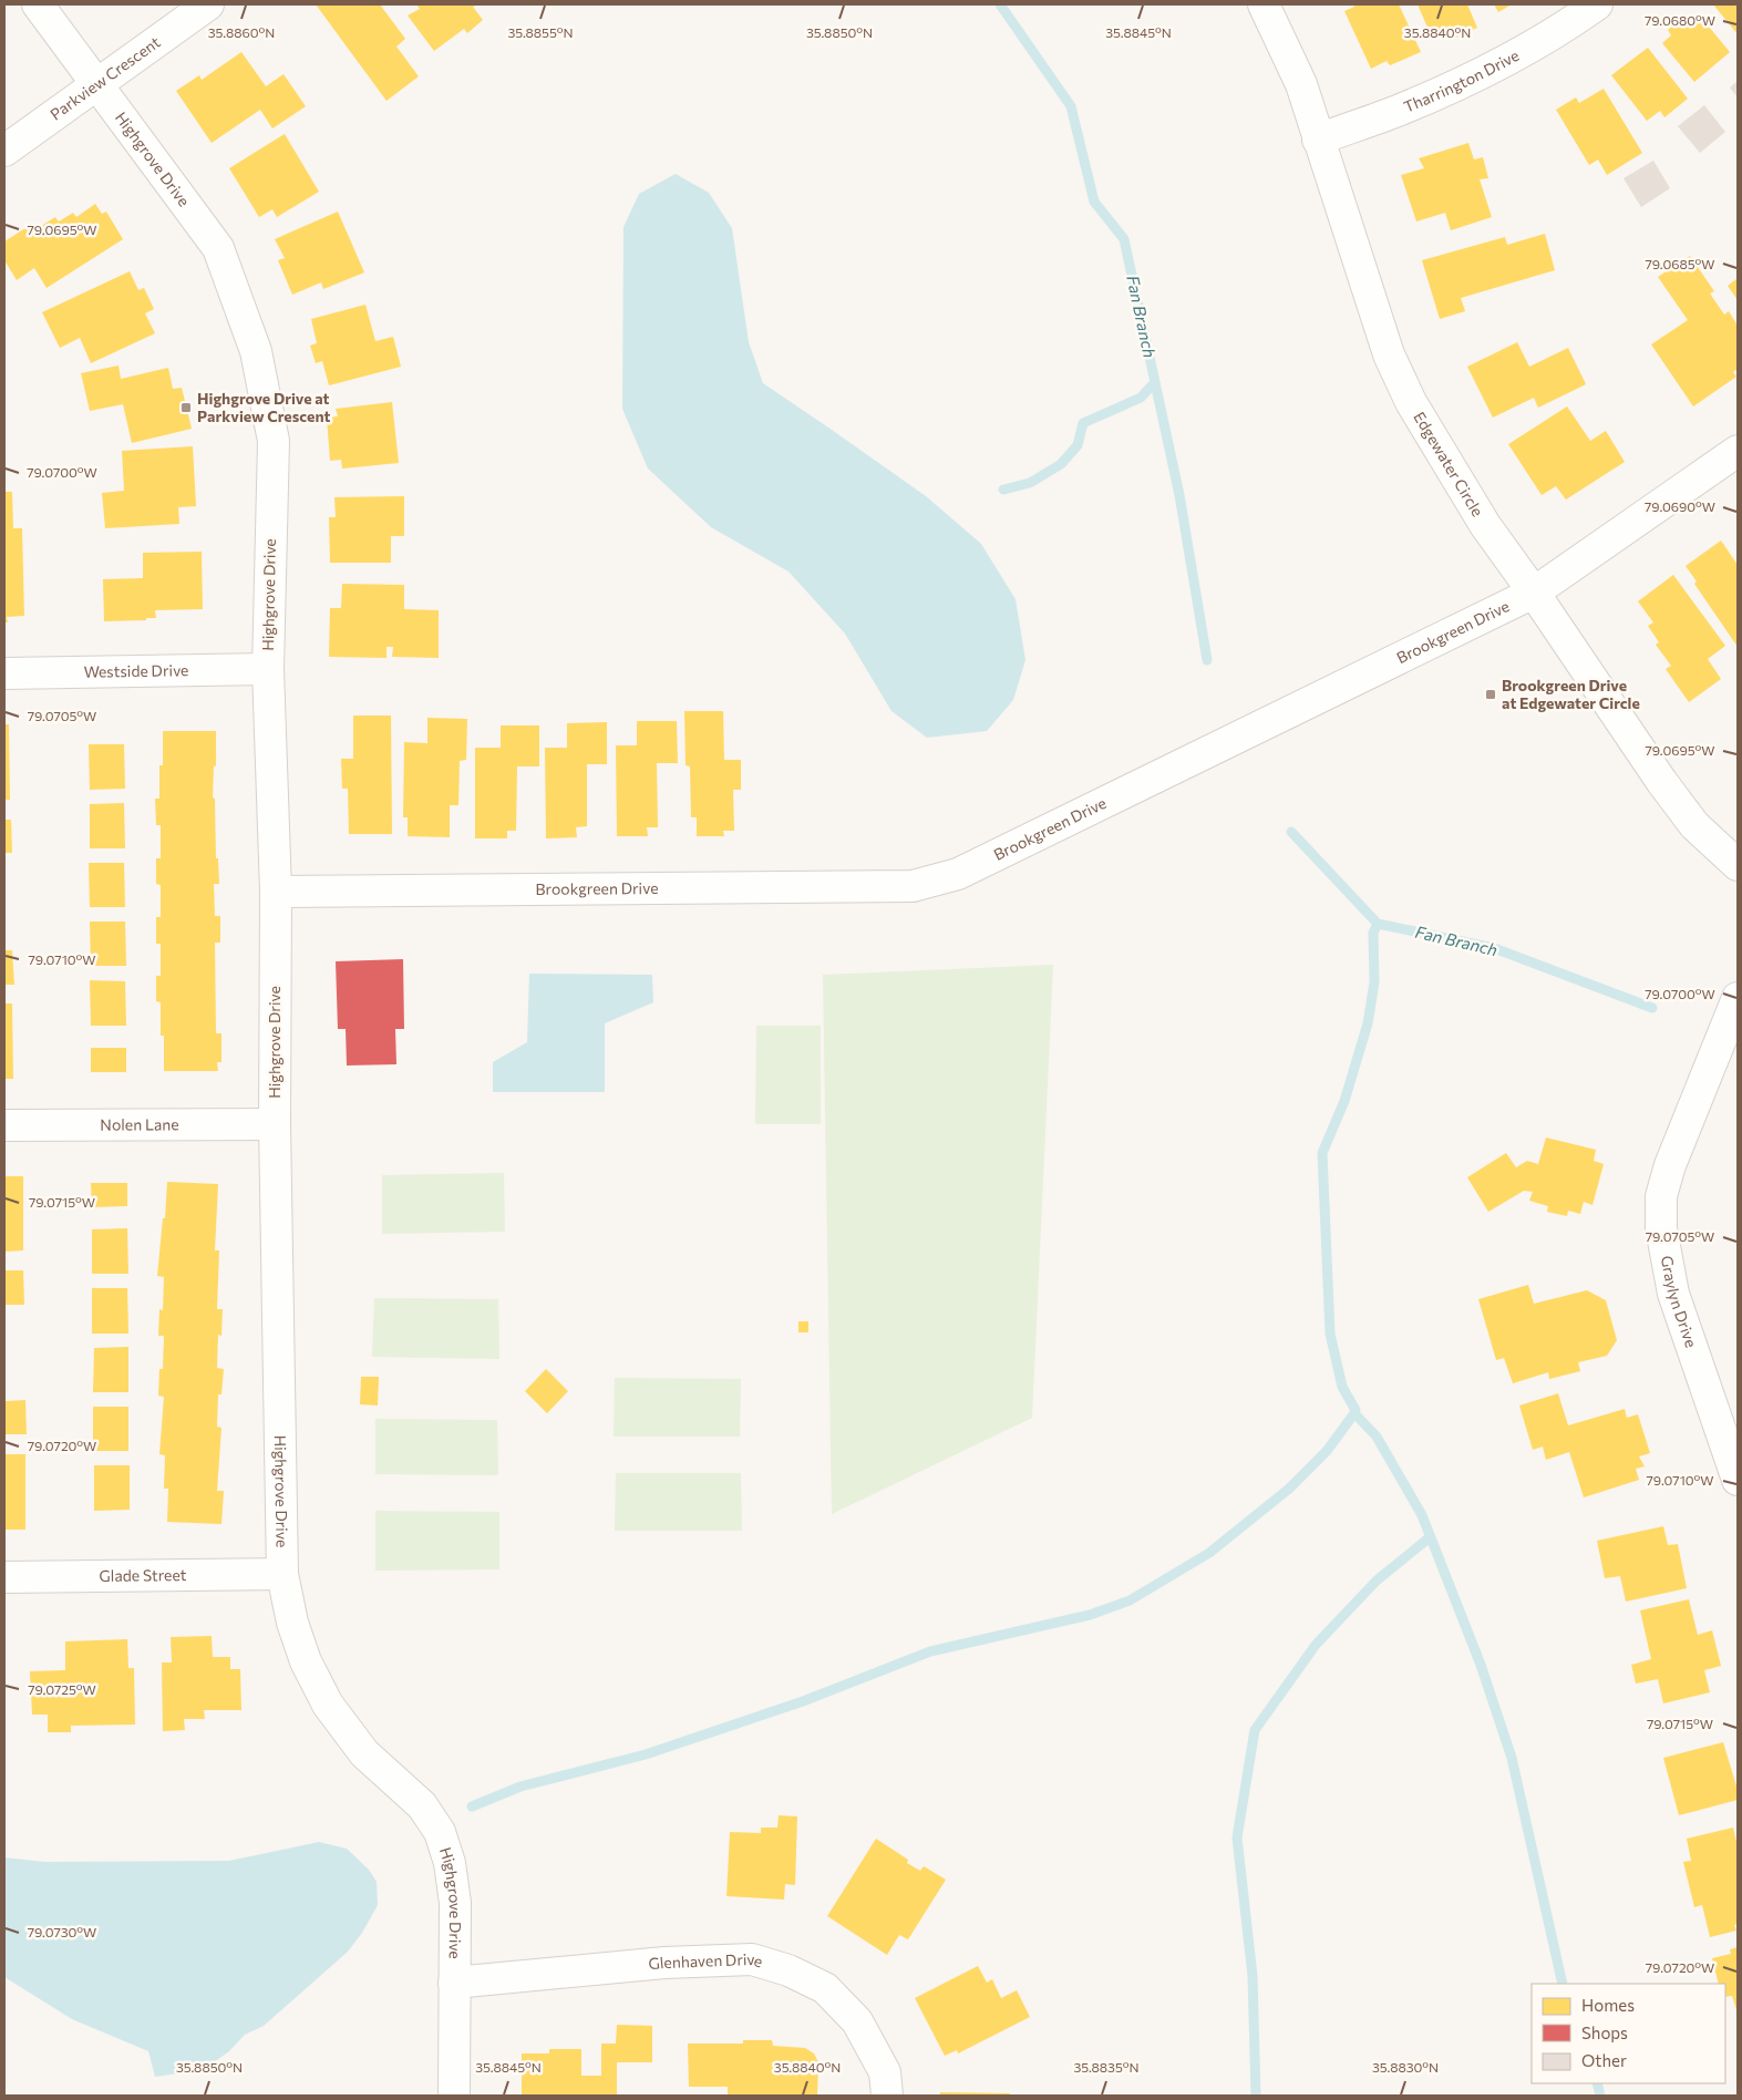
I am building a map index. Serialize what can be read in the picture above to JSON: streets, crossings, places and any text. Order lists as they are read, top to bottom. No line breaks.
{"streets":{"street":["Parkview Crescent","Tharrington Drive","Highgrove Drive","Edgewater Circle","Brookgreen Drive","Westside Drive","Nolen Lane","Graylyn Drive","Glade Street","Glenhaven Drive"]},"crossings":[["Parkview Crescent","Highgrove Drive"],["Tharrington Drive","Edgewater Circle"],["Highgrove Drive","Brookgreen Drive"],["Highgrove Drive","Westside Drive"],["Highgrove Drive","Nolen Lane"],["Highgrove Drive","Glade Street"],["Highgrove Drive","Glenhaven Drive"],["Edgewater Circle","Brookgreen Drive"]],"water":["Fan Branch"],"places":{"transit":["Highgrove Drive at Parkview Crescent","Brookgreen Drive at Edgewater Circle"]},"legend":["Homes","Shops","Other"],"coordinates":["79.0680°W","35.8860°N","35.8855°N","35.8850°N","35.8845°N","35.8840°N","79.0695°W","79.0685°W","79.0700°W","79.0690°W","79.0705°W","79.0710°W","79.0715°W","79.0720°W","79.0725°W","79.0730°W","35.8835°N","35.8830°N"]}
